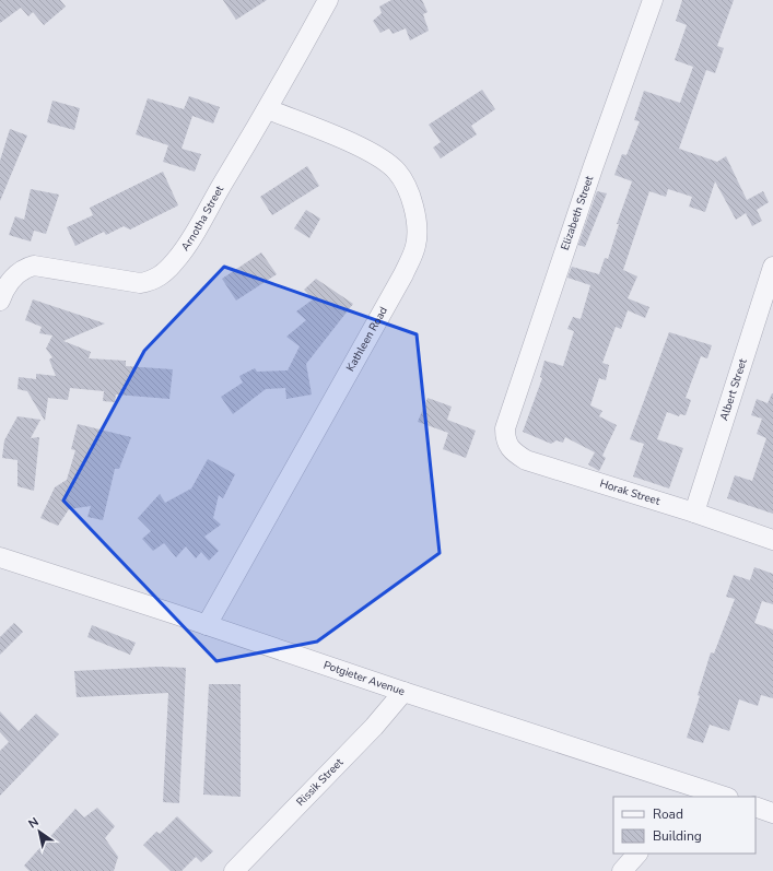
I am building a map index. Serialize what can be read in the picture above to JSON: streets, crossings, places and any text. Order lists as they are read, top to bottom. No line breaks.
{"streets":{"street":["Elizabeth Street","Arnotha Street","Kathleen Road","Albert Street","Horak Street","Potgieter Avenue","Rissik Street"]},"crossings":[["Elizabeth Street","Horak Street"],["Arnotha Street","Kathleen Road"],["Kathleen Road","Potgieter Avenue"],["Albert Street","Horak Street"],["Potgieter Avenue","Rissik Street"]],"legend":["Road","Building"],"north":"top left"}
